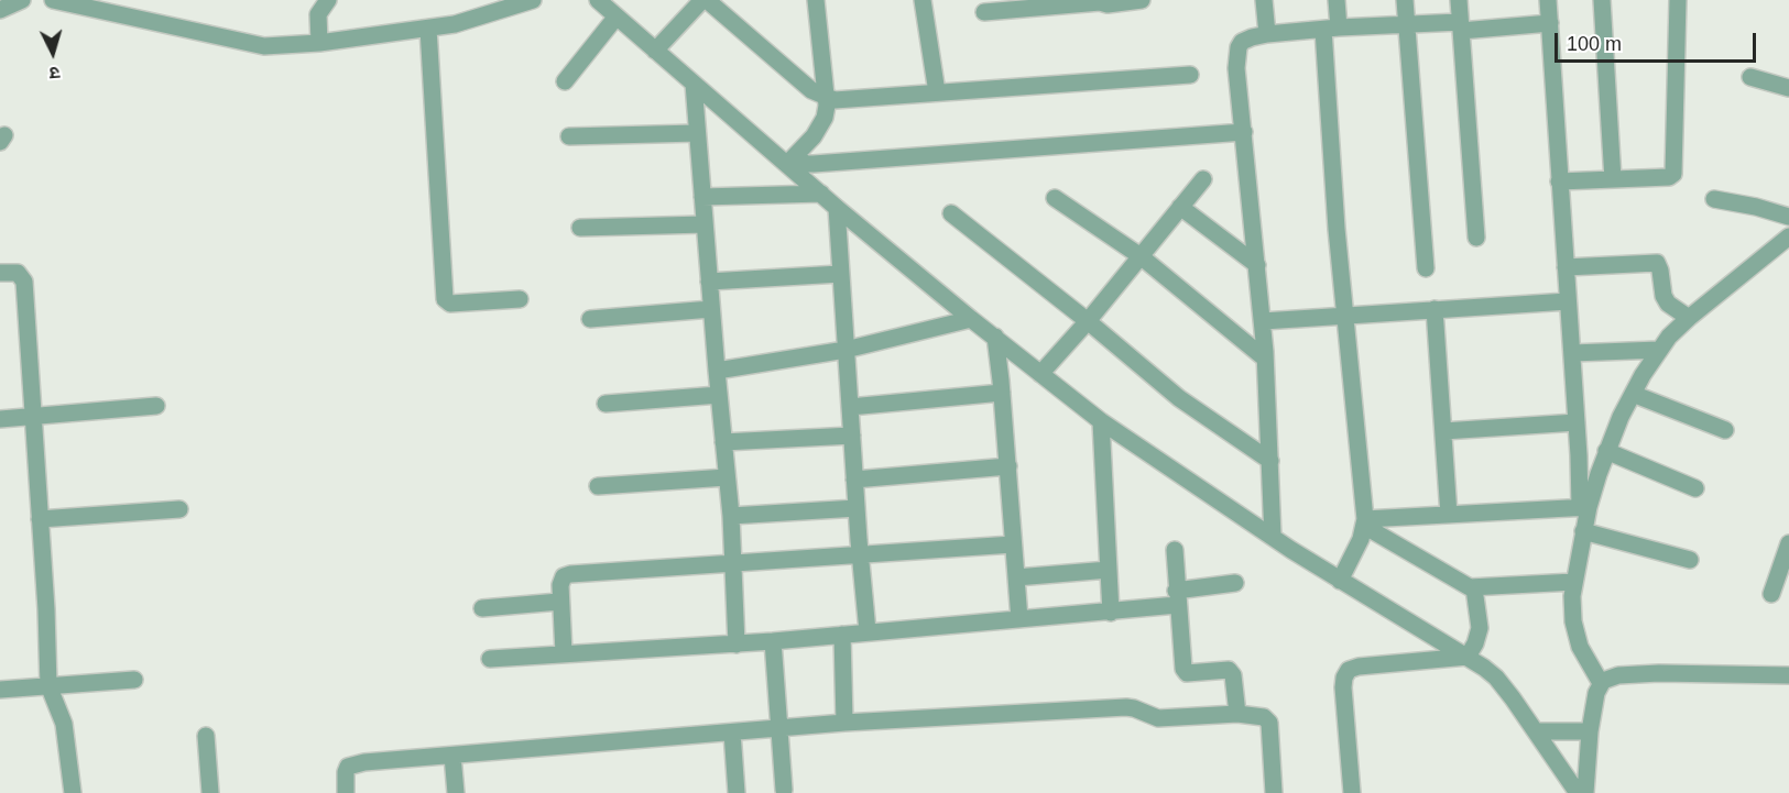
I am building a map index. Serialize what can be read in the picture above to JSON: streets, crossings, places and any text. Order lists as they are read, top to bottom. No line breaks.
{"scale_bar":"100 m","north":"bottom"}
